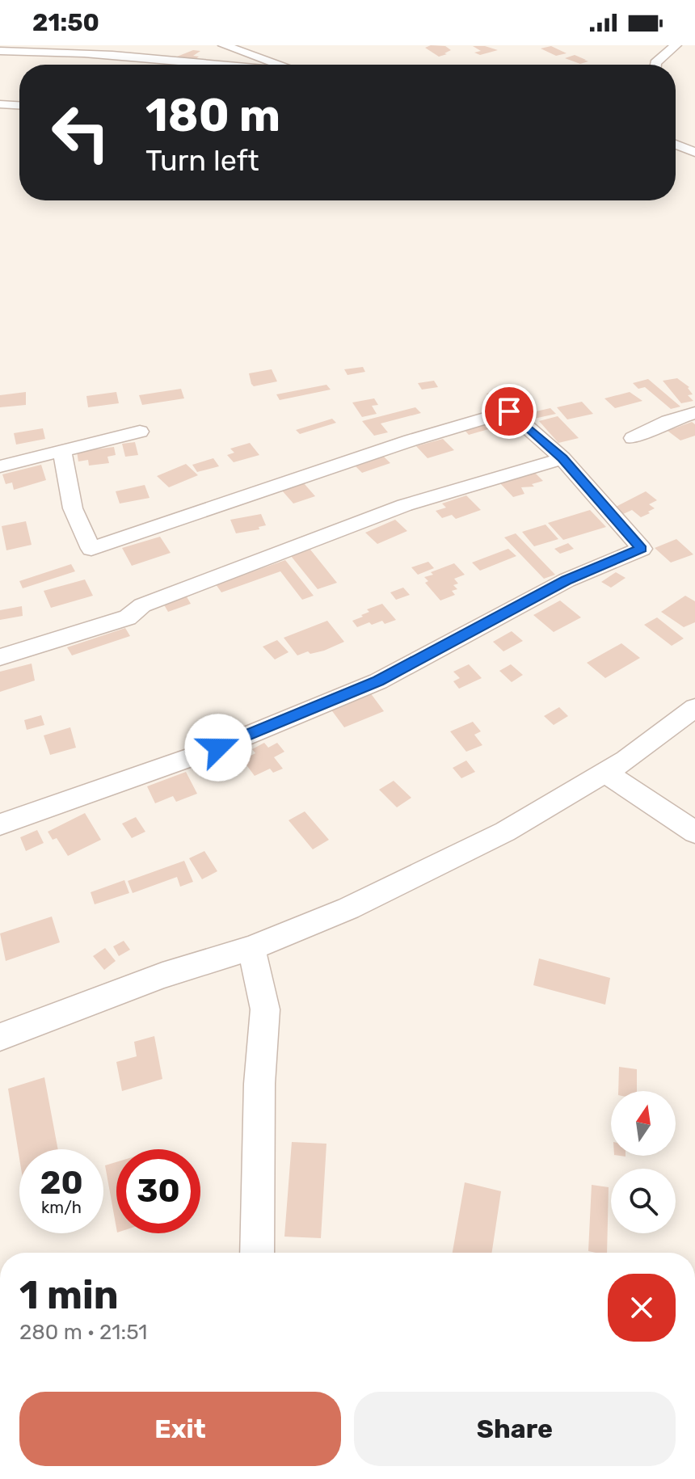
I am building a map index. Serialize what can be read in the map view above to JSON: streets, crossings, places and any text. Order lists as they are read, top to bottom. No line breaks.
{"north":"top","page":{"status":"21:50","turn":["180 m","Turn left"],"speed":"20 km/h","limit":"30","heading":["1 min","280 m · 21:51"],"buttons":["Exit","Share"]}}
